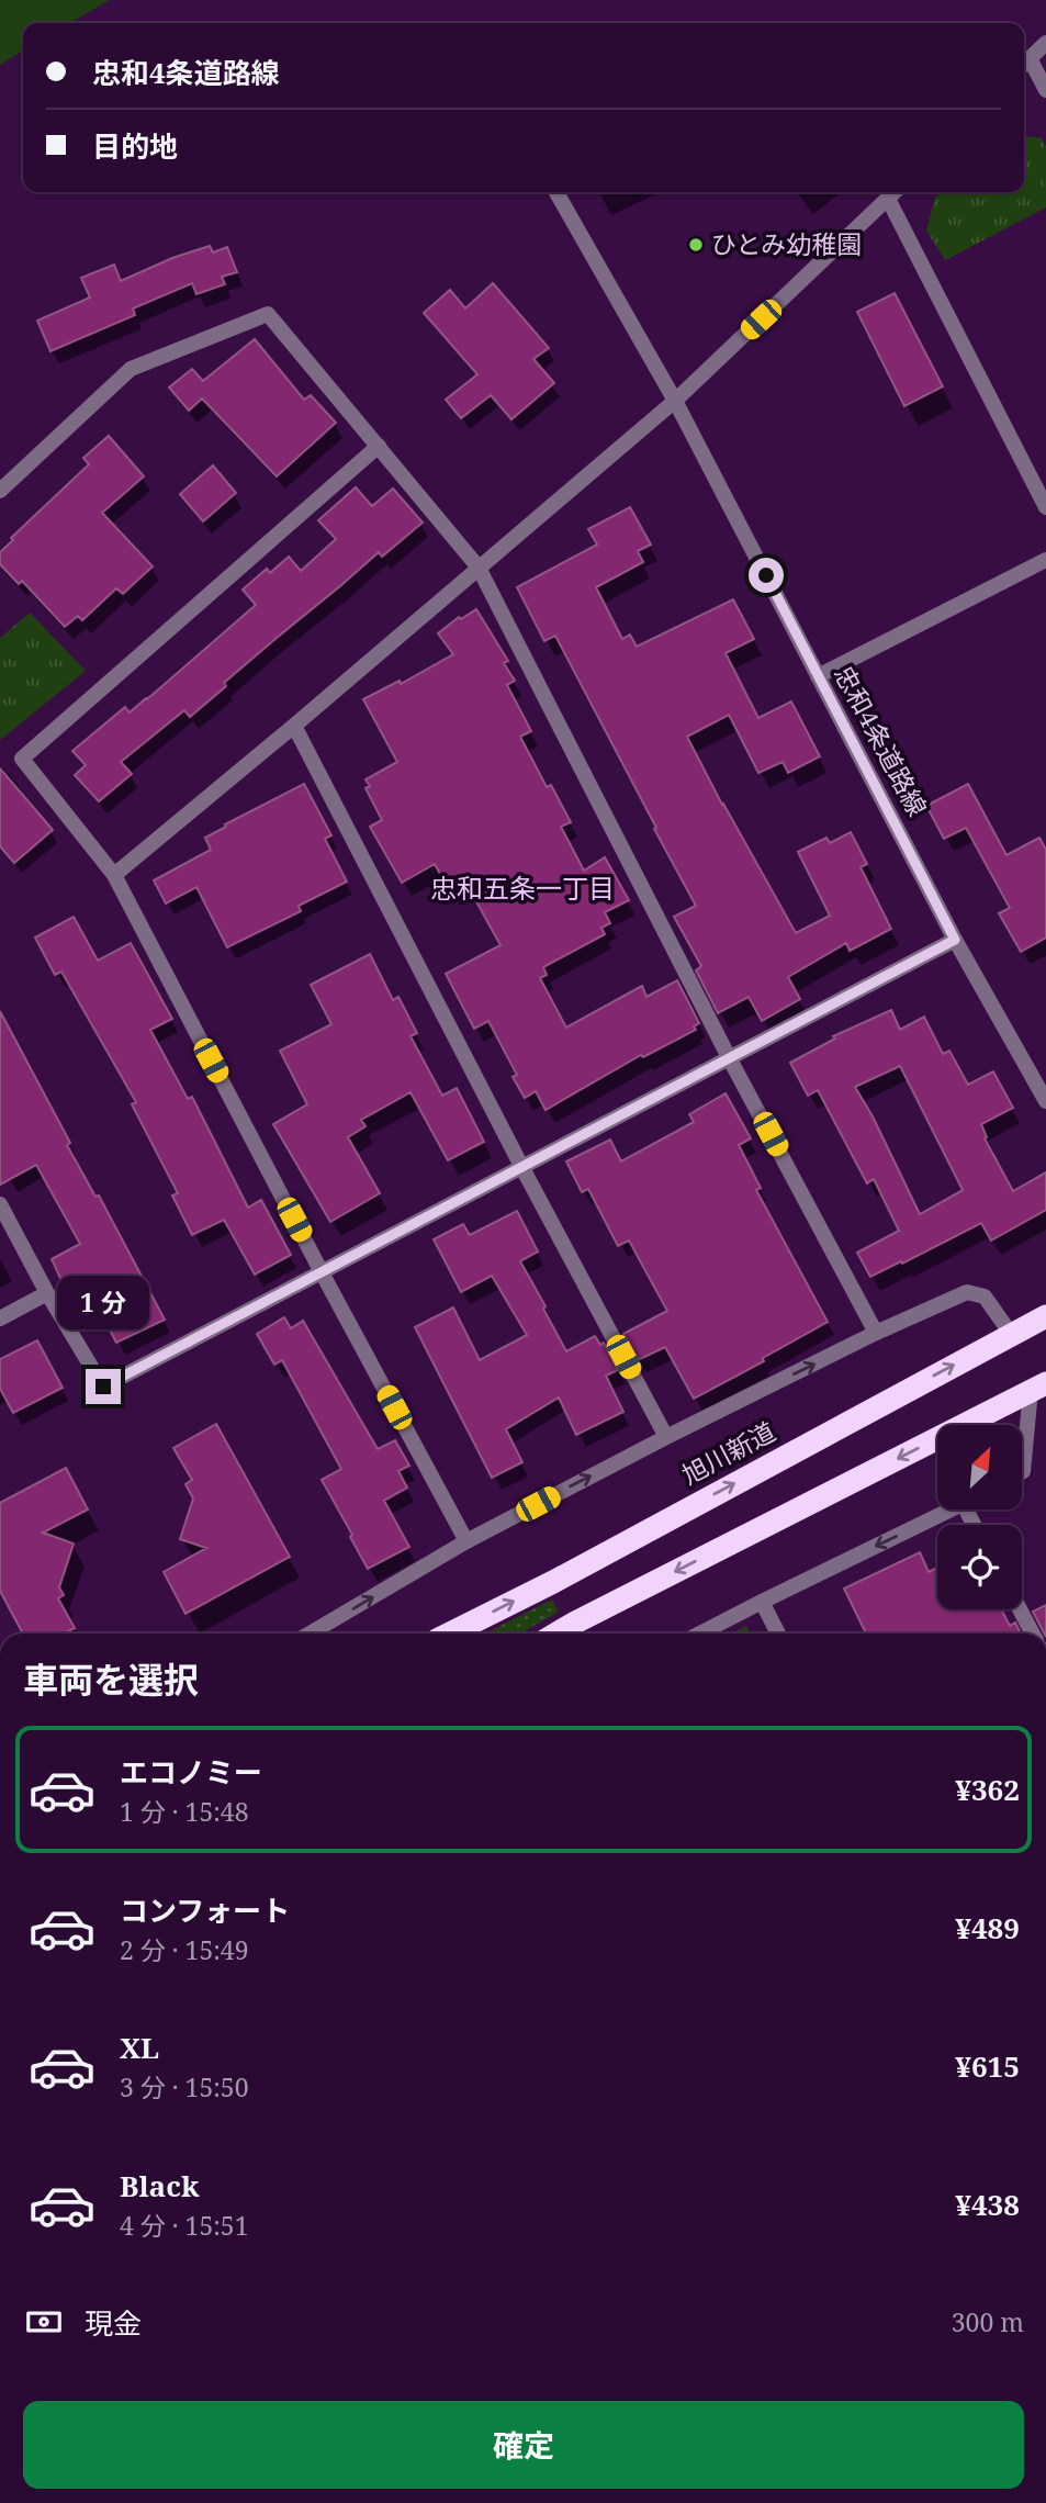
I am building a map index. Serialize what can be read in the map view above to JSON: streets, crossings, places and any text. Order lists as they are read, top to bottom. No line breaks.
{"streets":{"highway":["旭川新道"],"street":["忠和4条道路線"]},"districts":["忠和五条一丁目"],"places":["ひとみ幼稚園"],"north":"top right","page":{"banner":["忠和4条道路線","目的地"],"bubble":"1 分","heading":"車両を選択","list":[{"name":"エコノミー","note":"1 分 · 15:48","value":"¥362"},{"name":"コンフォート","note":"2 分 · 15:49","value":"¥489"},{"name":"XL","note":"3 分 · 15:50","value":"¥615"},{"name":"Black","note":"4 分 · 15:51","value":"¥438"}],"pay":["現金","300 m"],"buttons":"確定"}}
